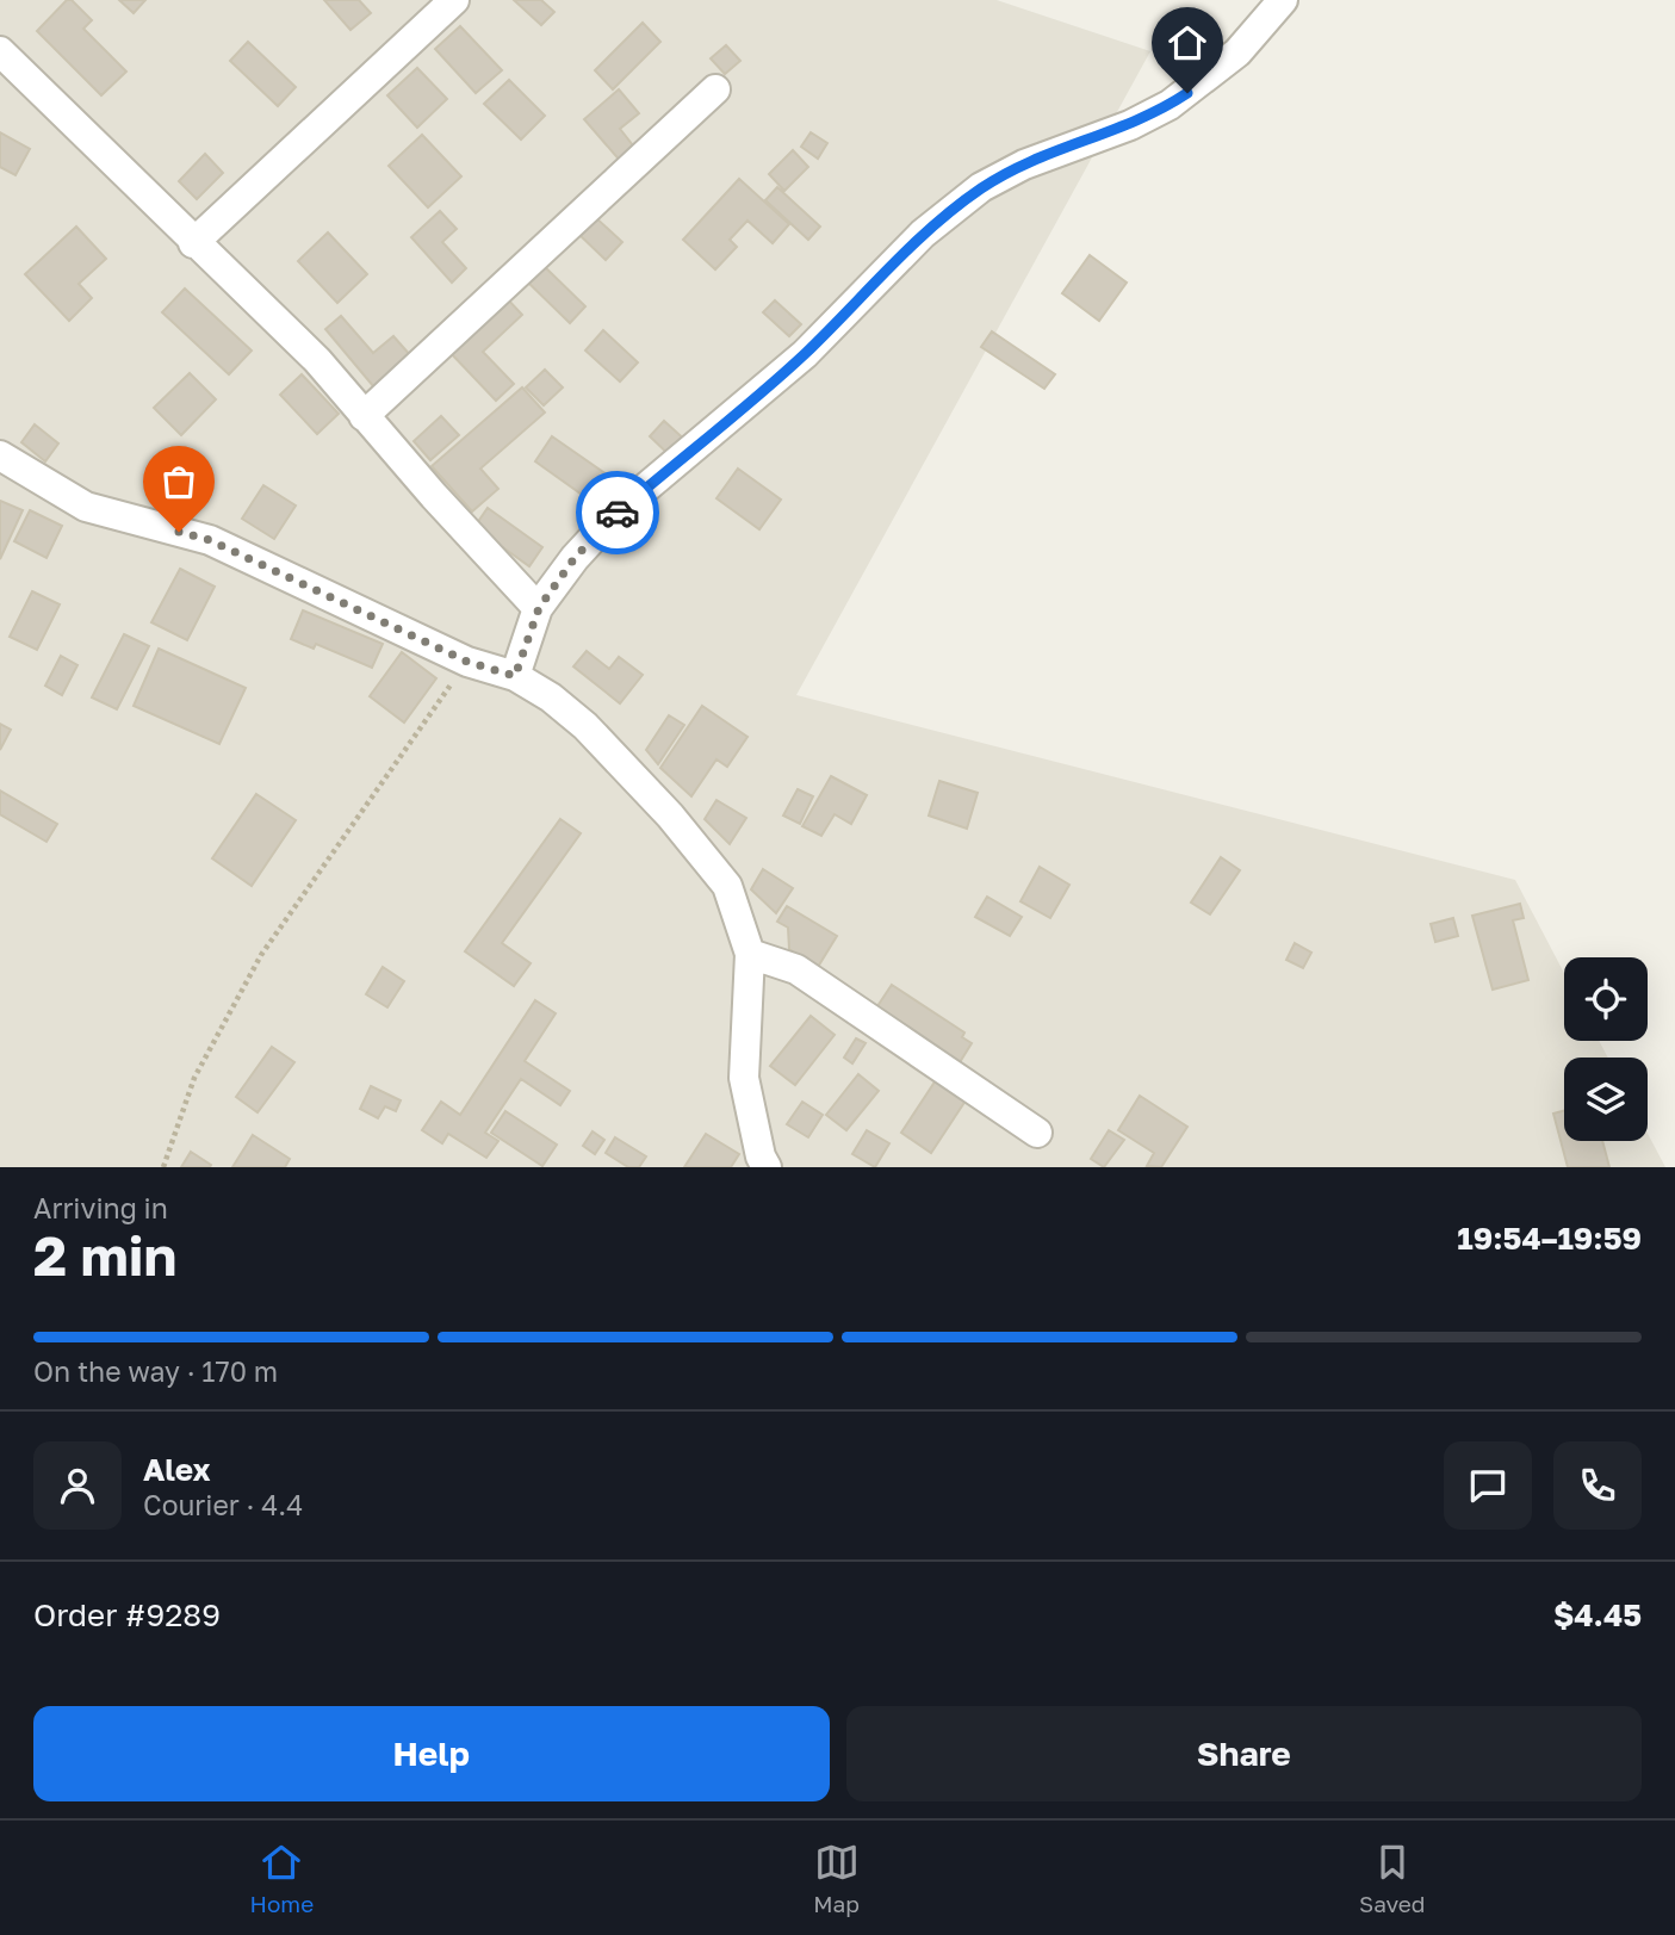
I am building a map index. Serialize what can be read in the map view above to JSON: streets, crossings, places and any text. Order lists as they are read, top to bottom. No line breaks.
{"page":{"heading":["2 min","Arriving in","19:54–19:59"],"panel":["Alex","Courier · 4.4","Order #9289","$4.45"],"bar":"On the way · 170 m","buttons":["Help","Share"],"tabs":["Home","Map","Saved"]}}
